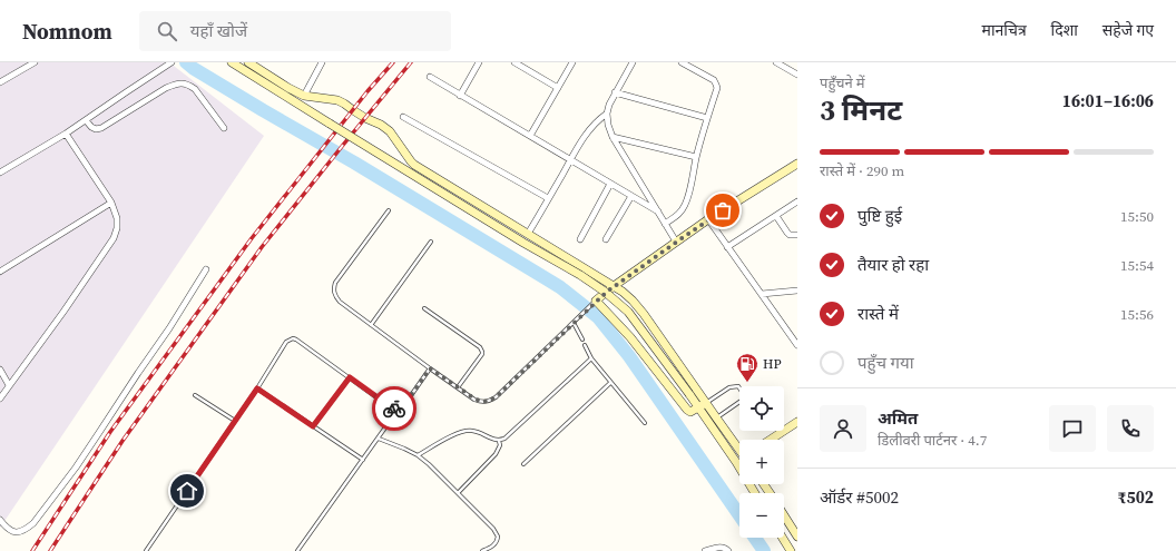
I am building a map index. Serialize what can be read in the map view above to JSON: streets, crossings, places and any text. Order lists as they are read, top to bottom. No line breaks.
{"places":{"fuel station":["HP"]},"page":{"header":"Nomnom","search":"यहाँ खोजें","nav":["मानचित्र","दिशा","सहेजे गए"],"heading":["3 मिनट","पहुँचने में","16:01–16:06"],"panel":["अमित","डिलीवरी पार्टनर · 4.7","ऑर्डर #5002","₹502"],"bar":"रास्ते में · 290 m","list":[["पुष्टि हुई","15:50"],["तैयार हो रहा","15:54"],["रास्ते में","15:56"],"पहुँच गया"],"map_buttons":["+","−"]}}
